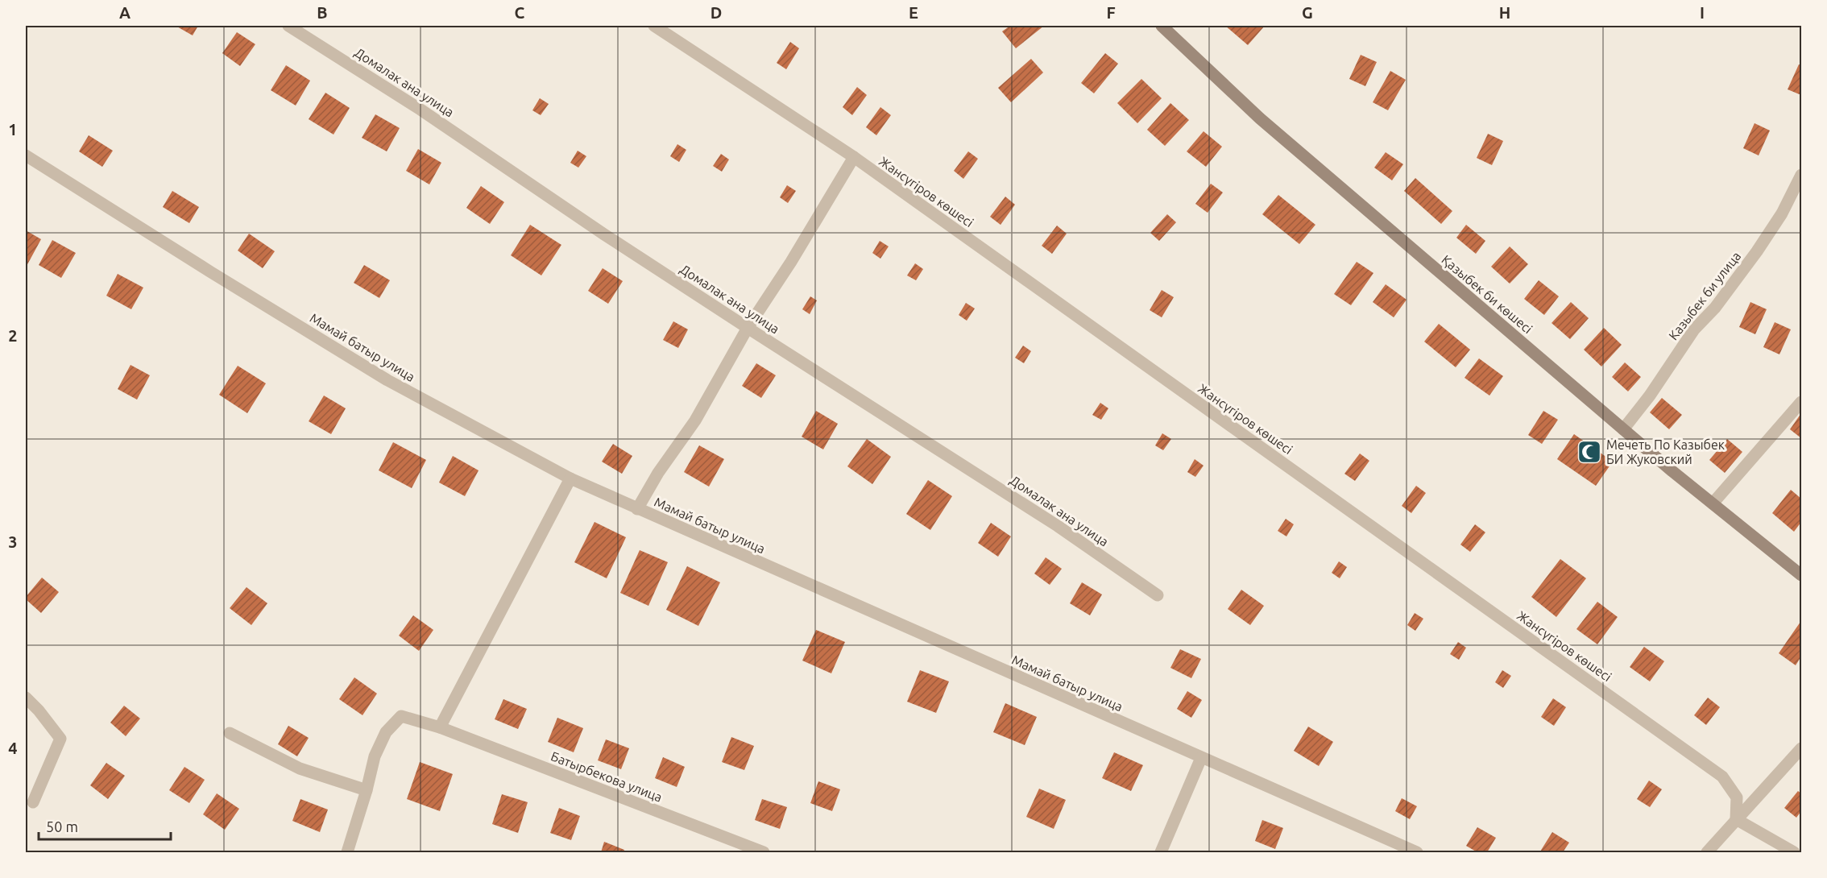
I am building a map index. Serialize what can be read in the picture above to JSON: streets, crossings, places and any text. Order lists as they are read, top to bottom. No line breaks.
{"streets":{"main road":["Қазыбек би көшесі"],"street":["Домалак ана улица","Жансүгіров көшесі","Казыбек би улица","Мамай батыр улица","Батырбекова улица"]},"crossings":[["Қазыбек би көшесі","Казыбек би улица"]],"places":{"mosque":["Мечеть По Казыбек БИ Жуковский"]},"scale_bar":"50 m","grid":{"columns":["A","B","C","D","E","F","G","H","I"],"rows":["1","2","3","4"]}}
